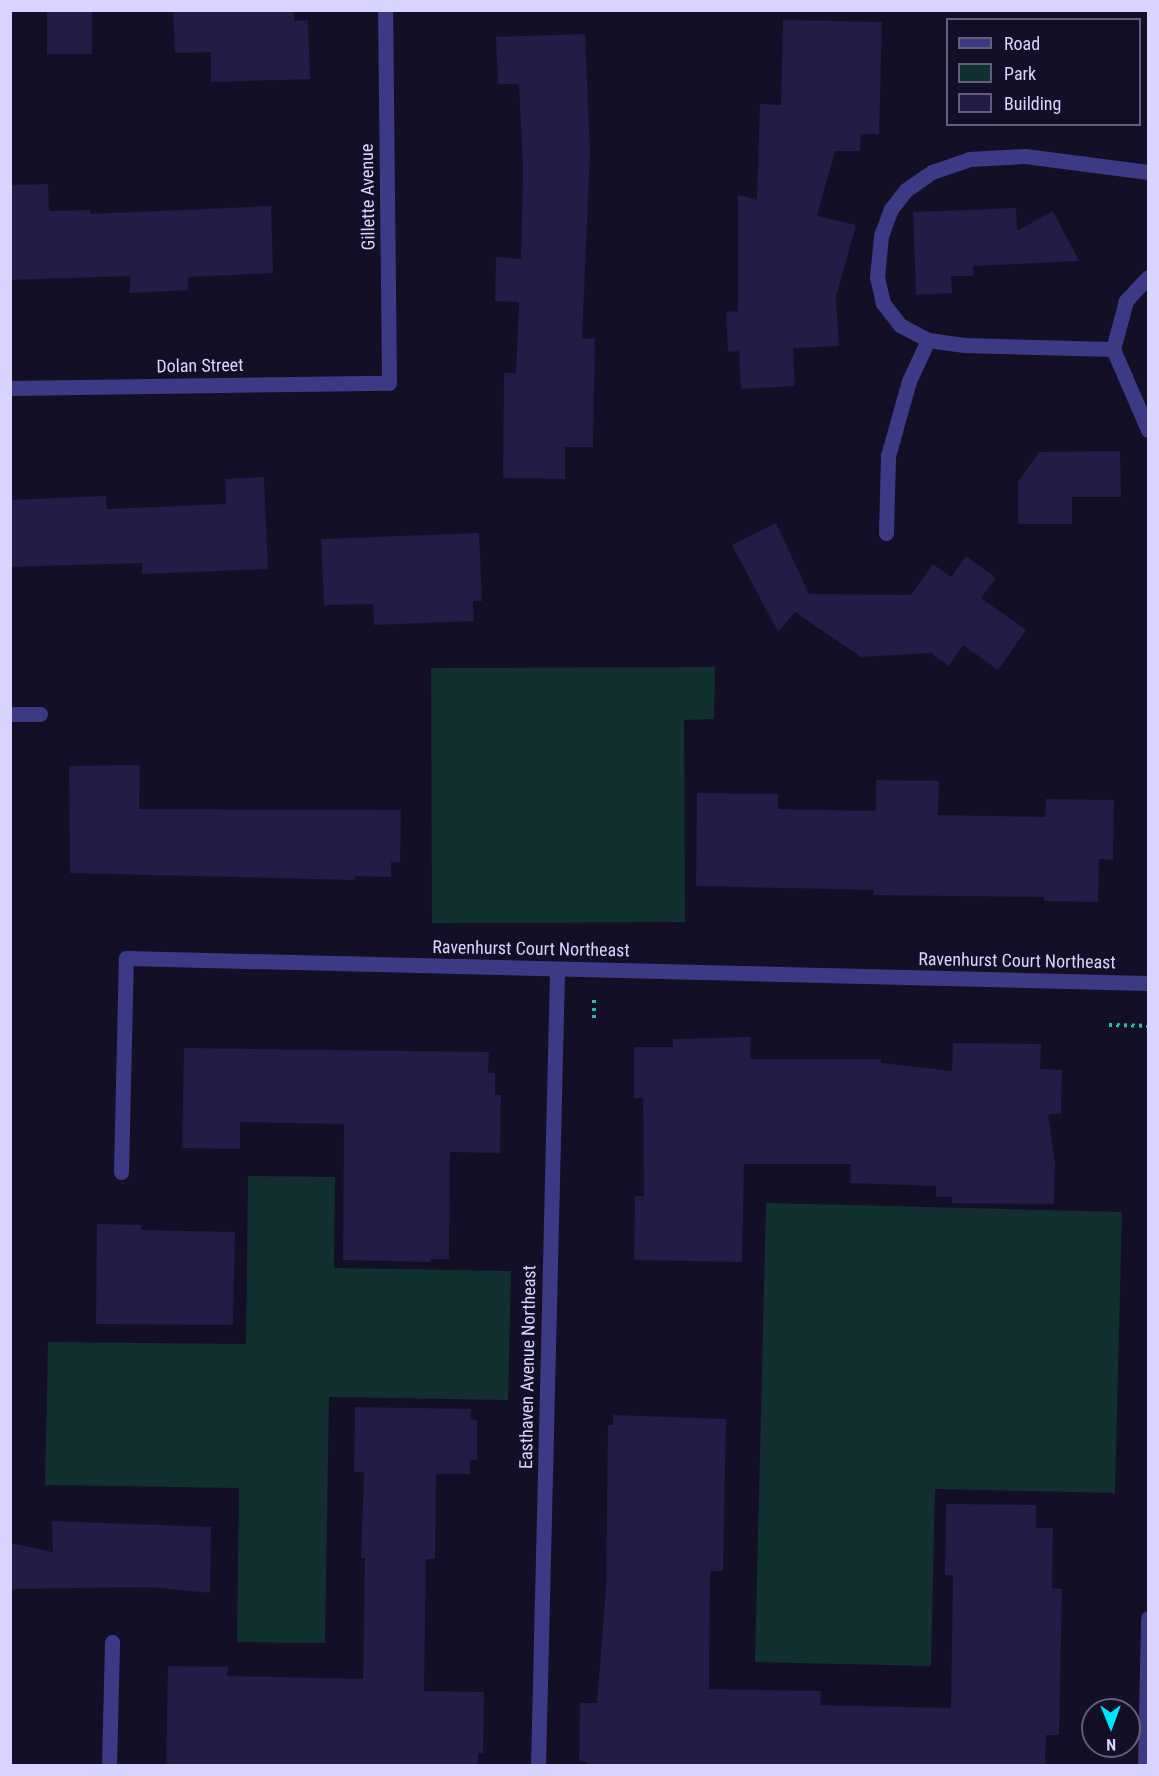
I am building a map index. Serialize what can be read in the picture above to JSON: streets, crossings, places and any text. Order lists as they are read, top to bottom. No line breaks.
{"streets":{"street":["Gillette Avenue","Dolan Street","Ravenhurst Court Northeast","Easthaven Avenue Northeast"]},"crossings":[["Gillette Avenue","Dolan Street"],["Ravenhurst Court Northeast","Easthaven Avenue Northeast"]],"legend":["Road","Park","Building"],"north":"bottom"}
